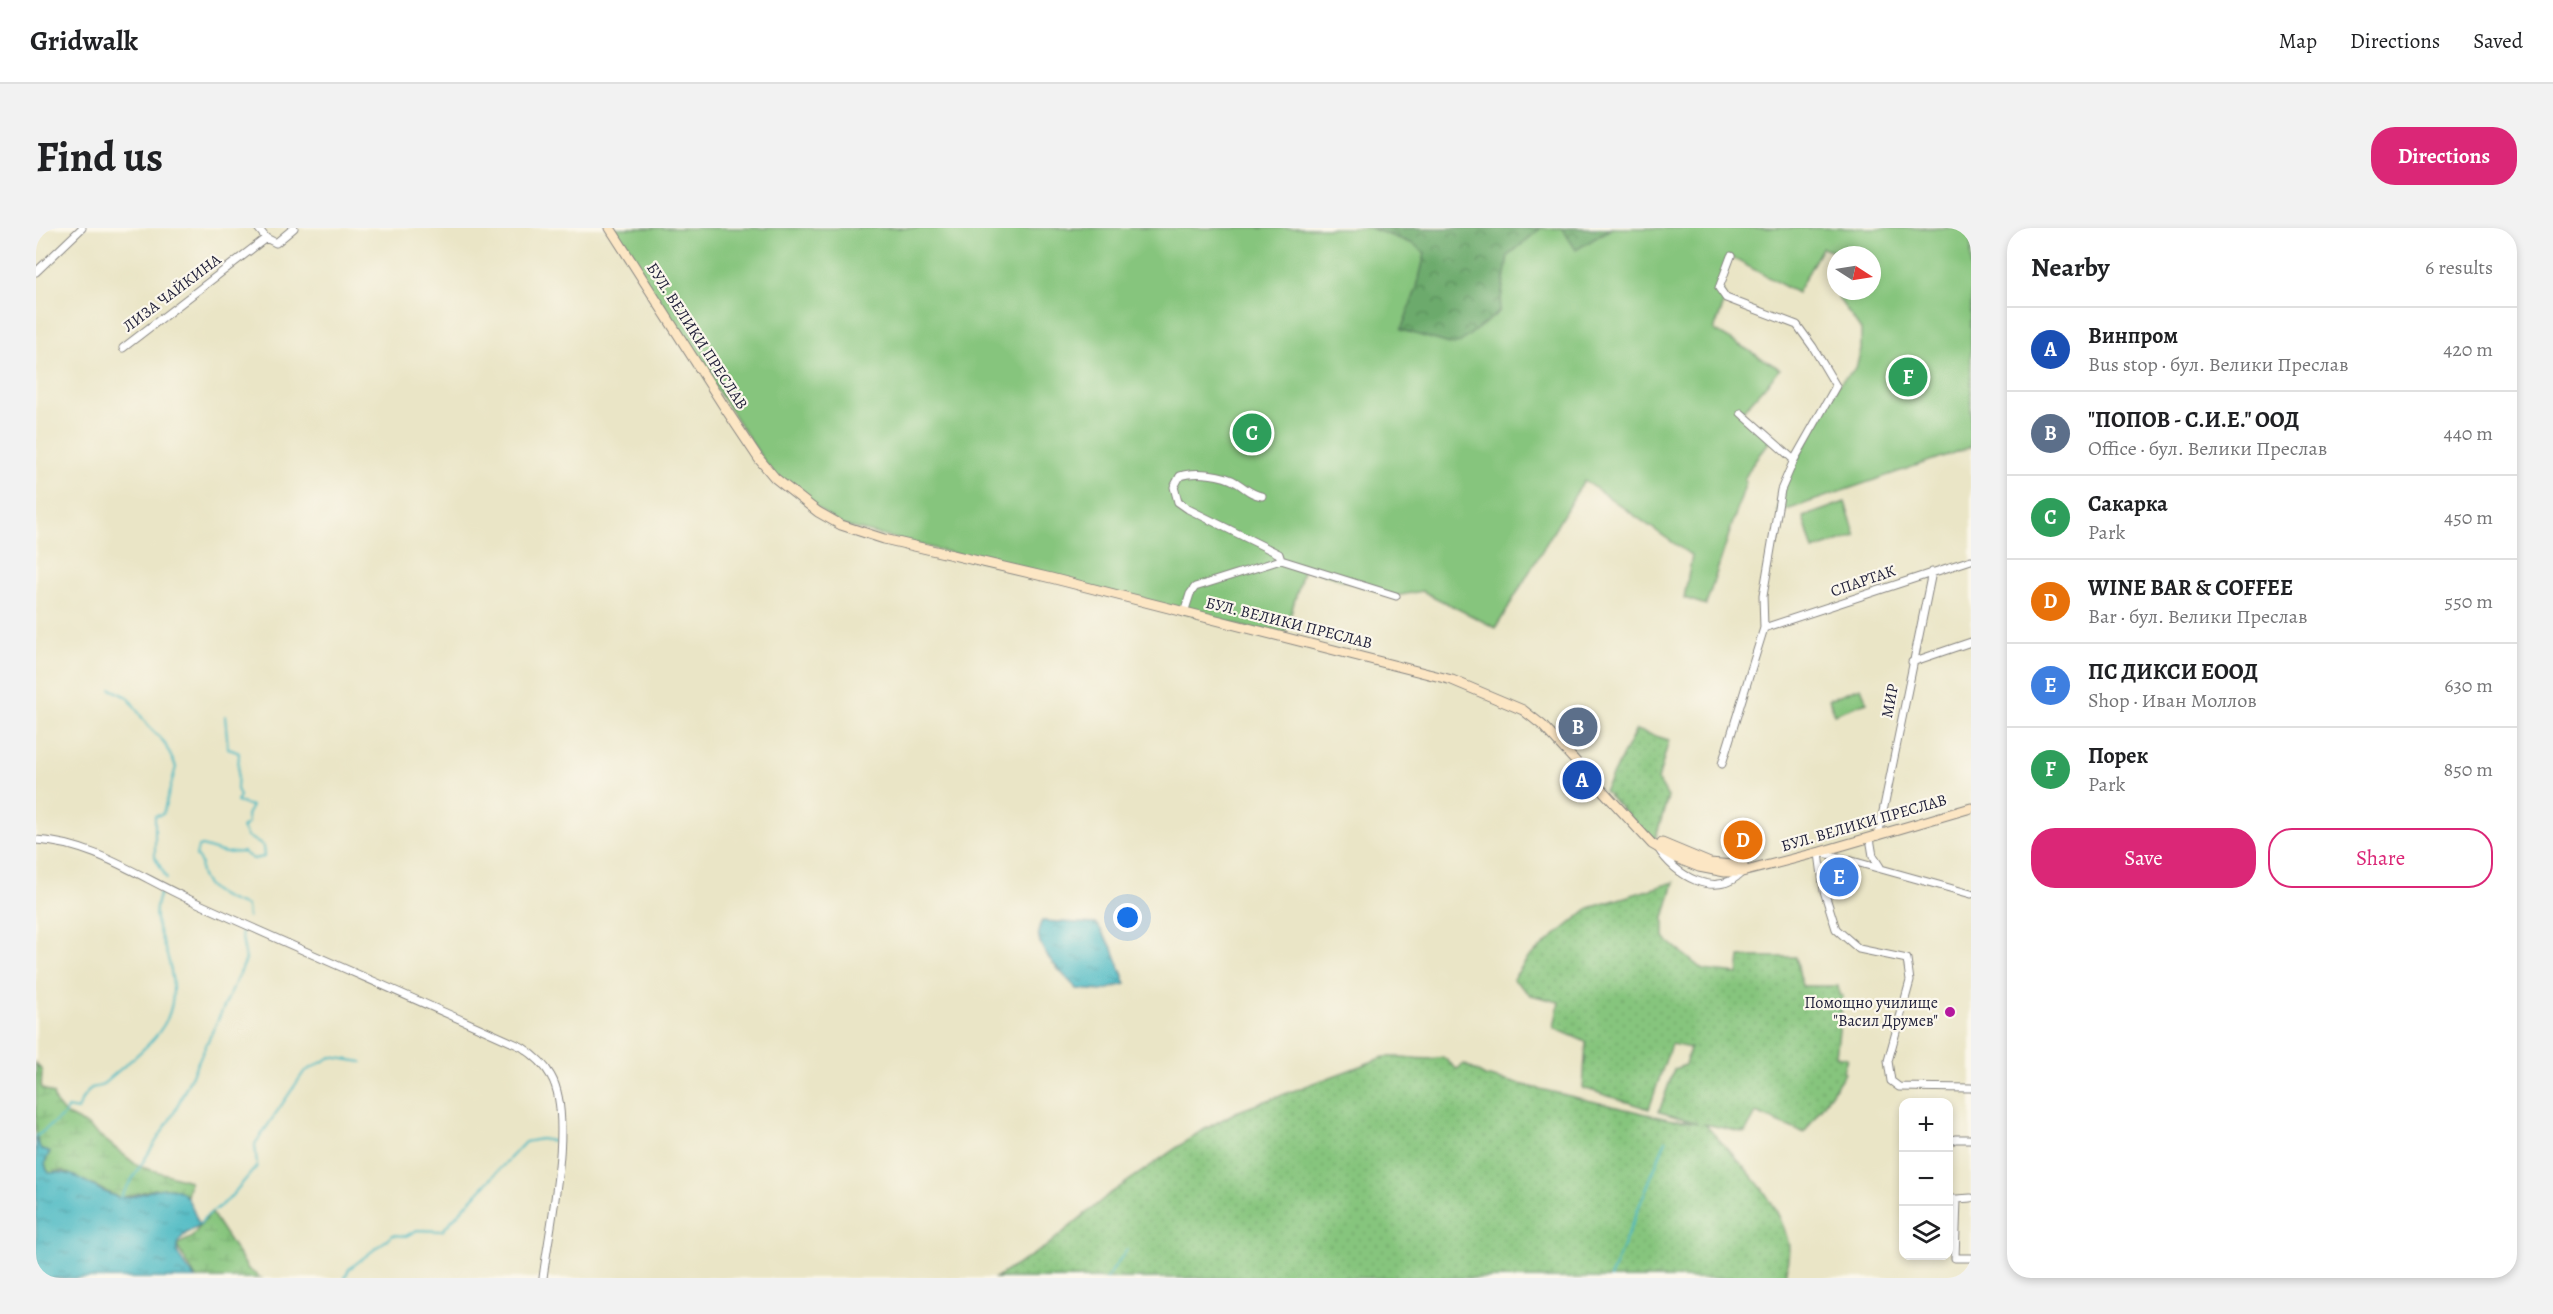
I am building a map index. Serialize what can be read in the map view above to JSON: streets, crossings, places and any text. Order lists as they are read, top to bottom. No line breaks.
{"streets":{"main road":["БУЛ. ВЕЛИКИ ПРЕСЛАВ"],"street":["ЛИЗА ЧАЙКИНА","СПАРТАК","МИР"]},"crossings":[["БУЛ. ВЕЛИКИ ПРЕСЛАВ","МИР"],["СПАРТАК","МИР"]],"places":["Помощно училище \"Васил Друмев\""],"north":"right","page":{"header":"Gridwalk","nav":["Map","Directions","Saved"],"buttons":["Directions",["Save","Share"]],"title":"Find us","heading":["Nearby","6 results"],"list":[{"mark":"A","name":"Винпром","note":"Bus stop · бул. Велики Преслав","value":"420 m"},{"mark":"B","name":"\"ПОПОВ - С.И.Е.\" ООД","note":"Office · бул. Велики Преслав","value":"440 m"},{"mark":"C","name":"Сакарка","note":"Park","value":"450 m"},{"mark":"D","name":"WINE BAR & COFFEE","note":"Bar · бул. Велики Преслав","value":"550 m"},{"mark":"E","name":"ПС ДИКСИ ЕООД","note":"Shop · Иван Моллов","value":"630 m"},{"mark":"F","name":"Порек","note":"Park","value":"850 m"}],"pins":["F","C","B","A","D","E"],"map_buttons":["+","−"]}}
